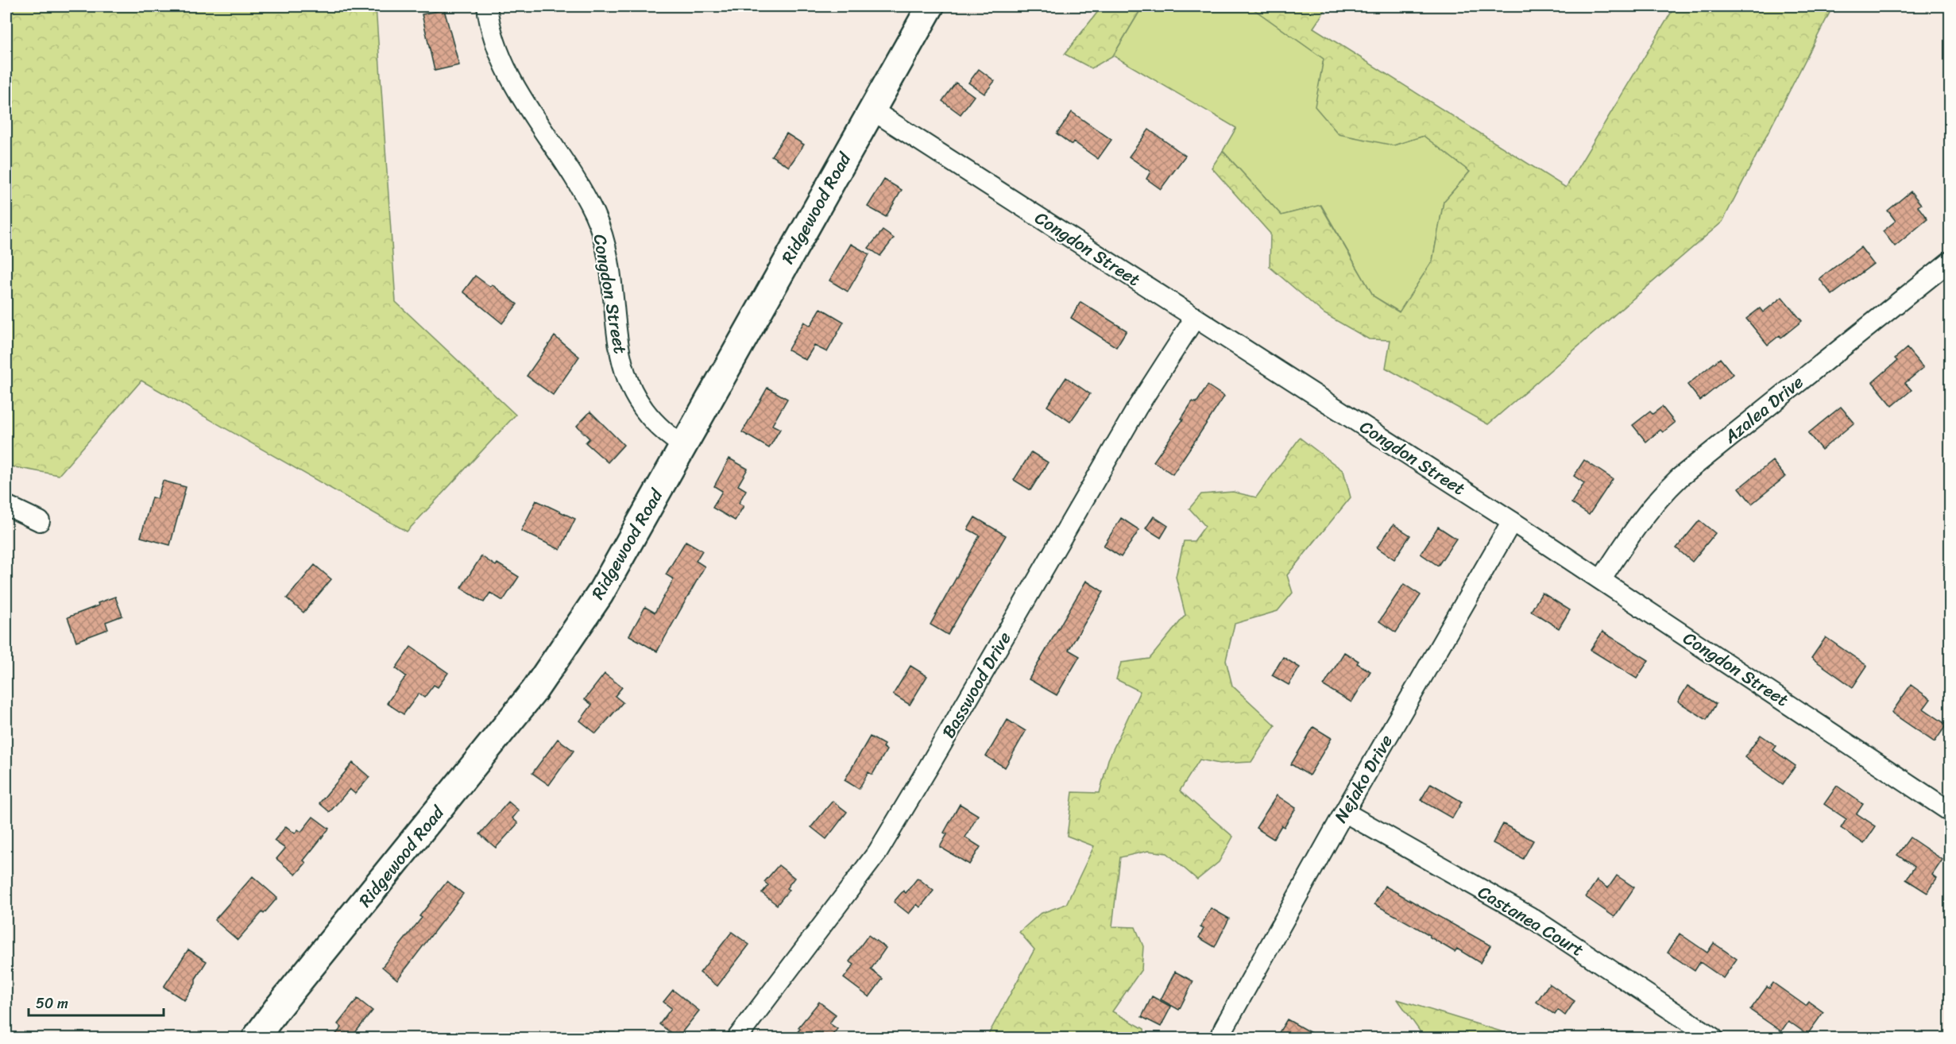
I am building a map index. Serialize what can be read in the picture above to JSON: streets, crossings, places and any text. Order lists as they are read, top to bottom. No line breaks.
{"streets":{"main road":["Ridgewood Road"],"street":["Congdon Street","Azalea Drive","Basswood Drive","Nejako Drive","Castanea Court"]},"crossings":[["Ridgewood Road","Congdon Street"],["Congdon Street","Azalea Drive"],["Congdon Street","Basswood Drive"],["Congdon Street","Nejako Drive"],["Nejako Drive","Castanea Court"]],"scale_bar":"50 m"}
